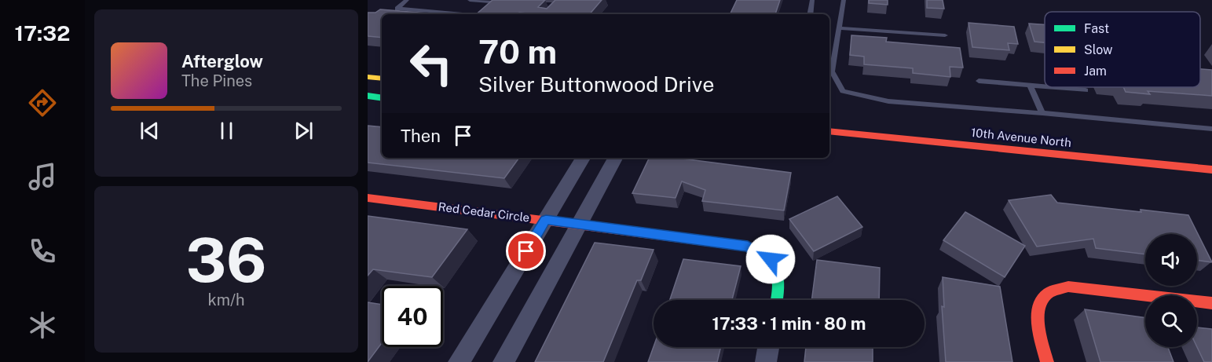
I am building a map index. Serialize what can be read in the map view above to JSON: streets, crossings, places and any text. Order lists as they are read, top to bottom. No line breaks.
{"streets":{"street":["10th Avenue North","Red Cedar Circle"]},"legend":["Fast","Slow","Jam"],"page":{"tabs":"17:32","turn":["70 m","Silver Buttonwood Drive"],"song":["Afterglow","The Pines"],"then":"Then","tile":["36","km/h"],"limit":"40","trip":"17:33 · 1 min · 80 m"}}
